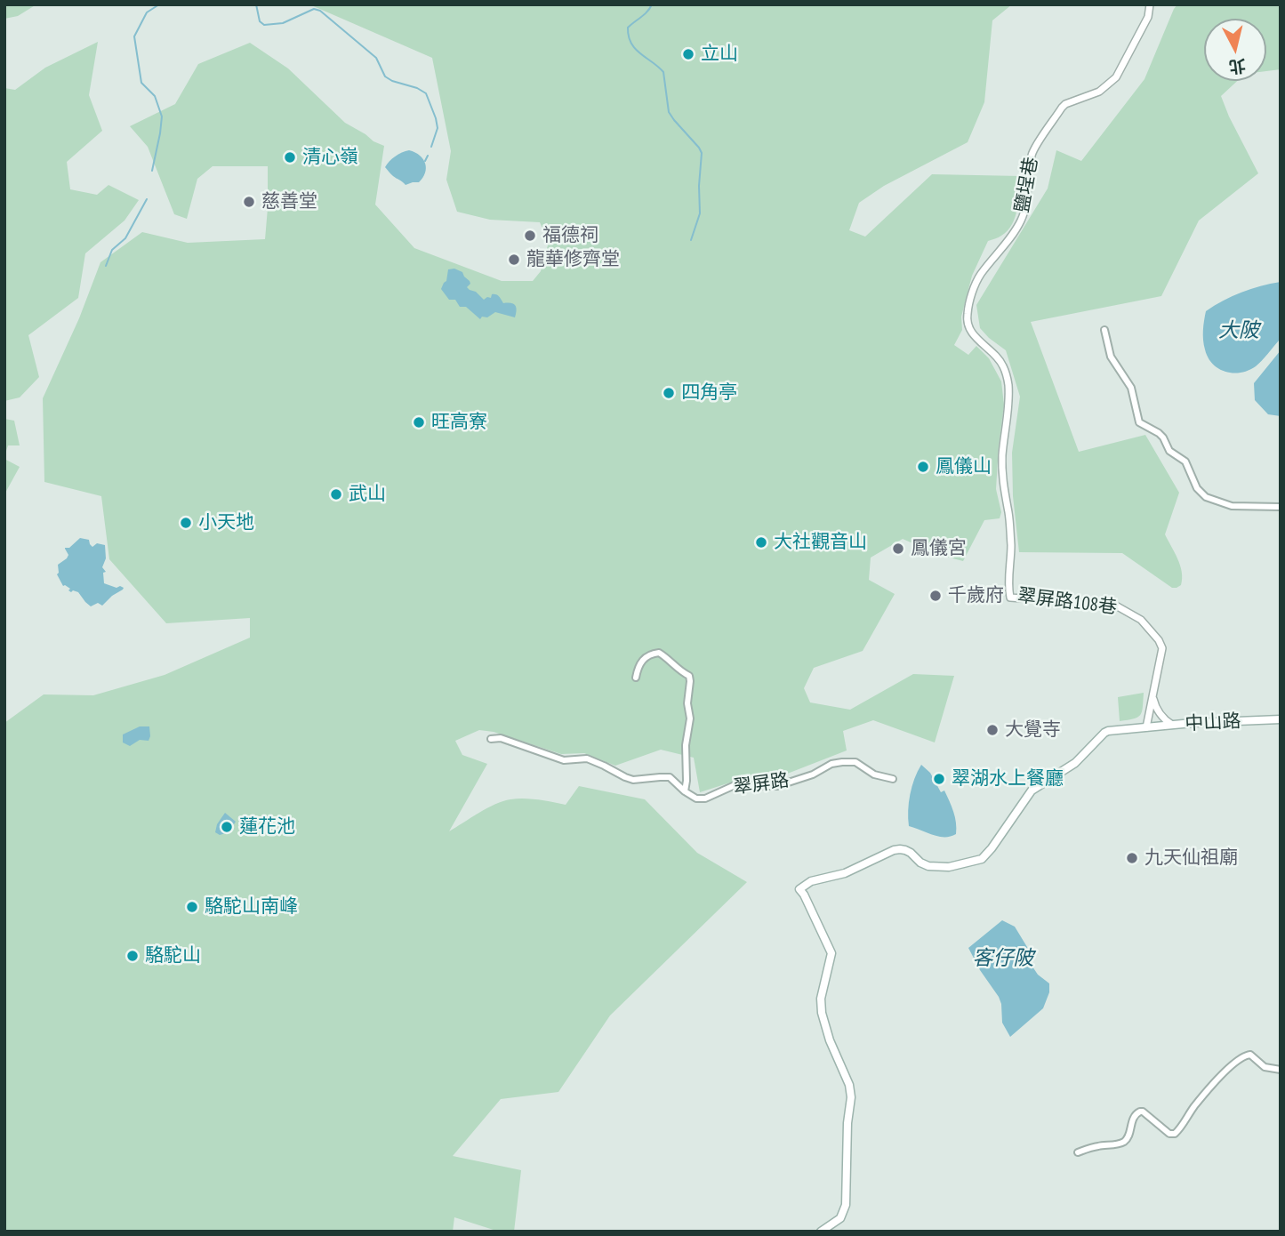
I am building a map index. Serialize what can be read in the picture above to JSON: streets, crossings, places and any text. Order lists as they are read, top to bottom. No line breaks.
{"streets":{"main road":["中山路"],"street":["鹽埕巷","翠屏路108巷","翠屏路"]},"crossings":[["鹽埕巷","翠屏路108巷"],["翠屏路108巷","中山路"]],"water":["大陂","客仔陂"],"places":["立山","清心嶺","慈善堂","福德祠","龍華修齊堂","四角亭","旺高寮","鳳儀山","武山","小天地","大社觀音山","鳳儀宮","千歲府","大覺寺","翠湖水上餐廳","蓮花池","九天仙祖廟","駱駝山南峰","駱駝山"],"north":"bottom"}
